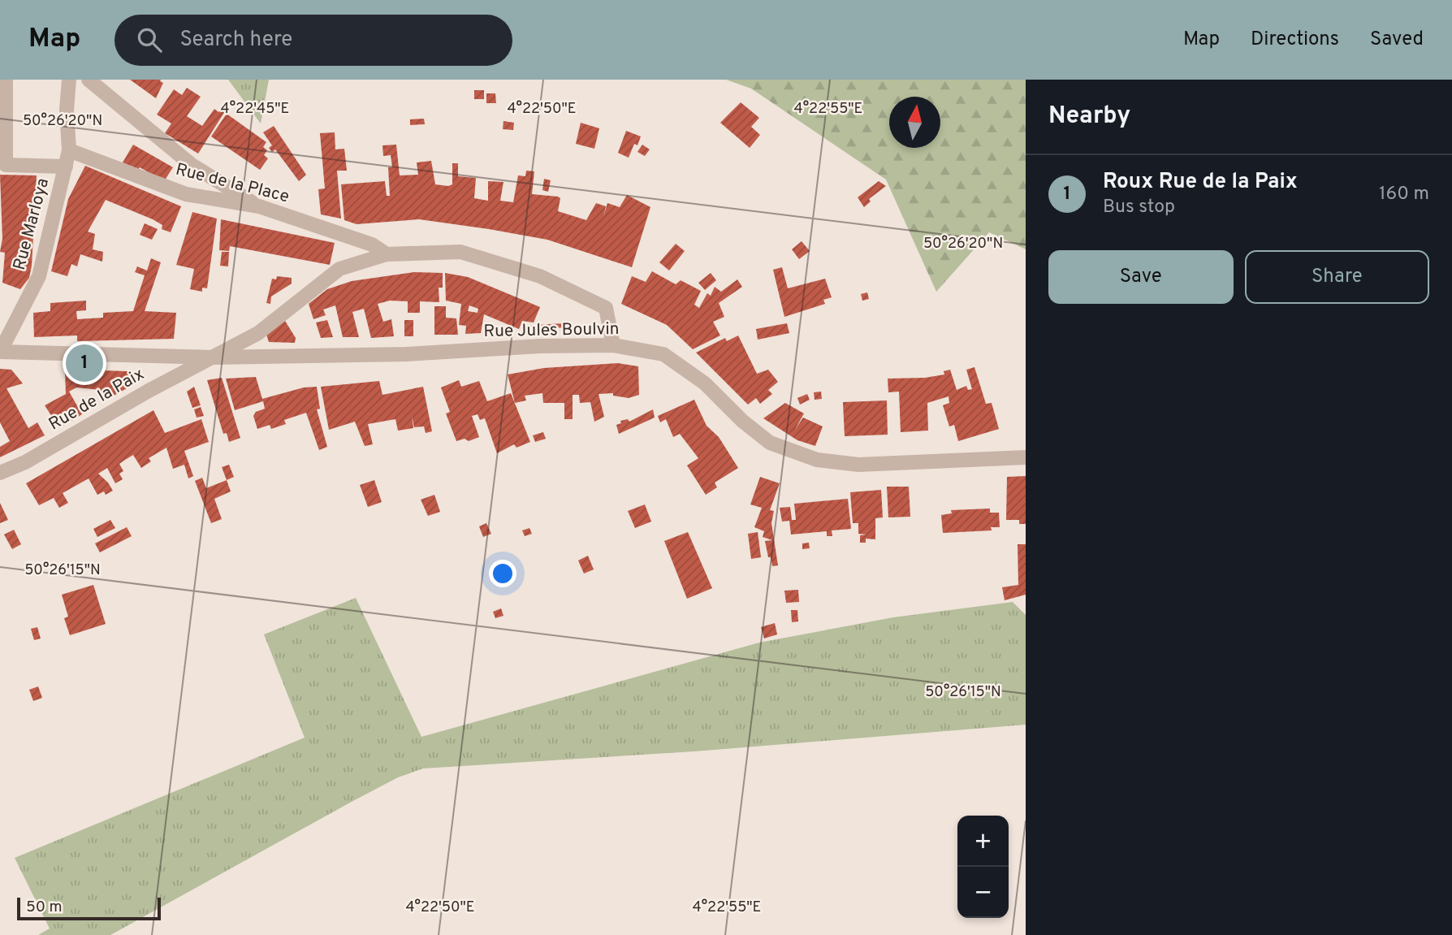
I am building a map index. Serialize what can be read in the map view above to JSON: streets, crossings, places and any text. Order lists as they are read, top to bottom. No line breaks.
{"streets":{"street":["Rue de la Place","Rue Marloya","Rue Jules Boulvin","Rue de la Paix"]},"crossings":[["Rue de la Place","Rue Marloya"],["Rue de la Place","Rue de la Paix"],["Rue Marloya","Rue Jules Boulvin"],["Rue Jules Boulvin","Rue de la Paix"]],"scale_bar":"50 m","north":"top","page":{"header":"Map","search":"Search here","nav":["Map","Directions","Saved"],"heading":"Nearby","list":[{"mark":"1","name":"Roux Rue de la Paix","note":"Bus stop","value":"160 m"}],"buttons":["Save","Share"],"pins":"1","map_buttons":["+","−"],"scale":"50 m"},"coordinates":["4°22'45\"E","4°22'50\"E","4°22'55\"E","50°26'20\"N","50°26'15\"N"]}
